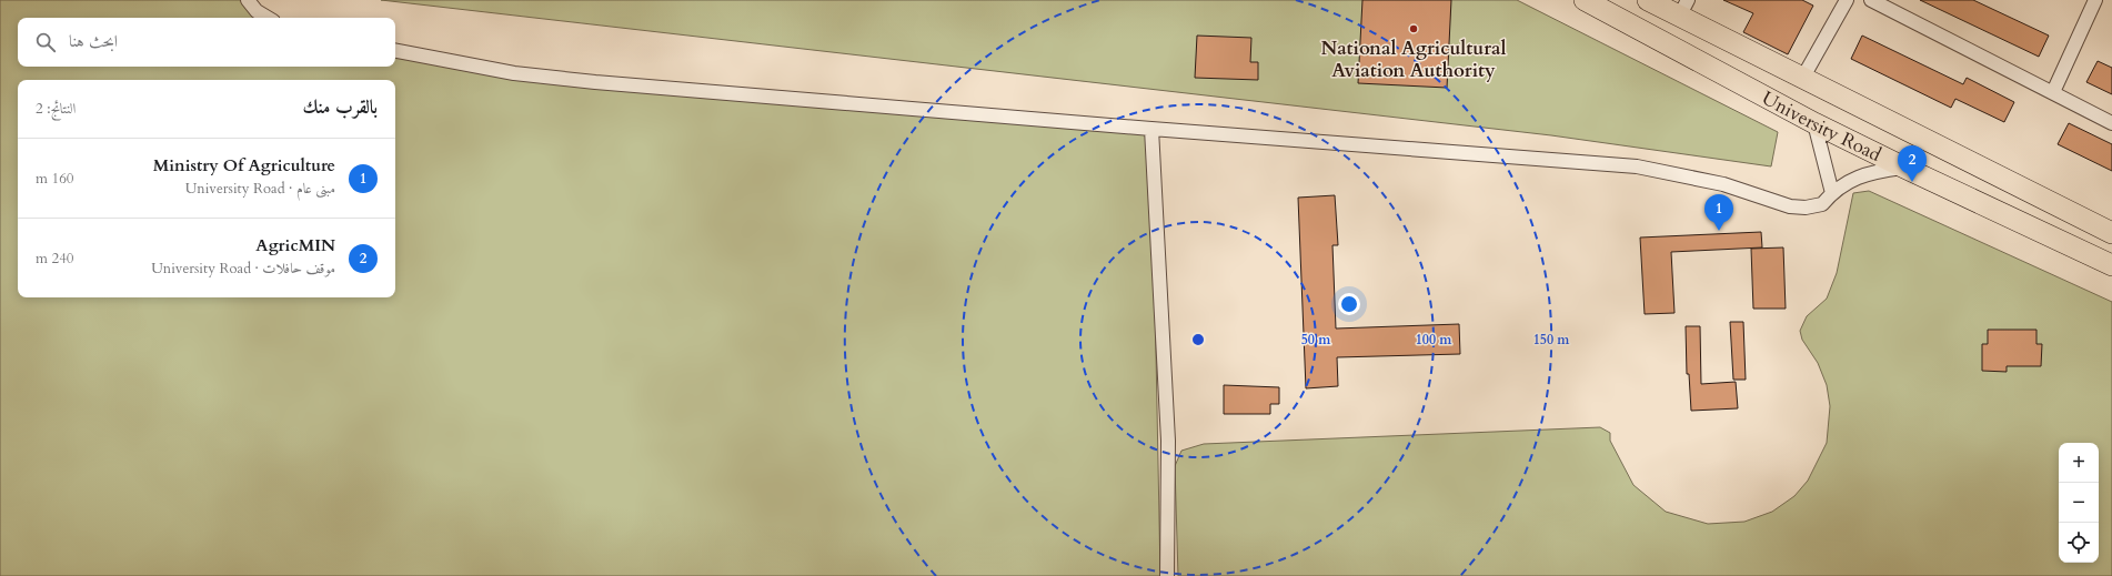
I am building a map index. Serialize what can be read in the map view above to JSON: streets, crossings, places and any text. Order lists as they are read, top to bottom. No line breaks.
{"streets":{"highway":["University Road"]},"places":["National Agricultural Aviation Authority"],"page":{"search":"ابحث هنا","heading":["بالقرب منك","النتائج: 2"],"list":[{"mark":"1","name":"Ministry Of Agriculture","note":"مبنى عام · University Road","value":"160 m"},{"mark":"2","name":"AgricMIN","note":"موقف حافلات · University Road","value":"240 m"}],"pins":["2","1"],"map_buttons":["+","−"]},"rings":["50 m","100 m","150 m"]}
